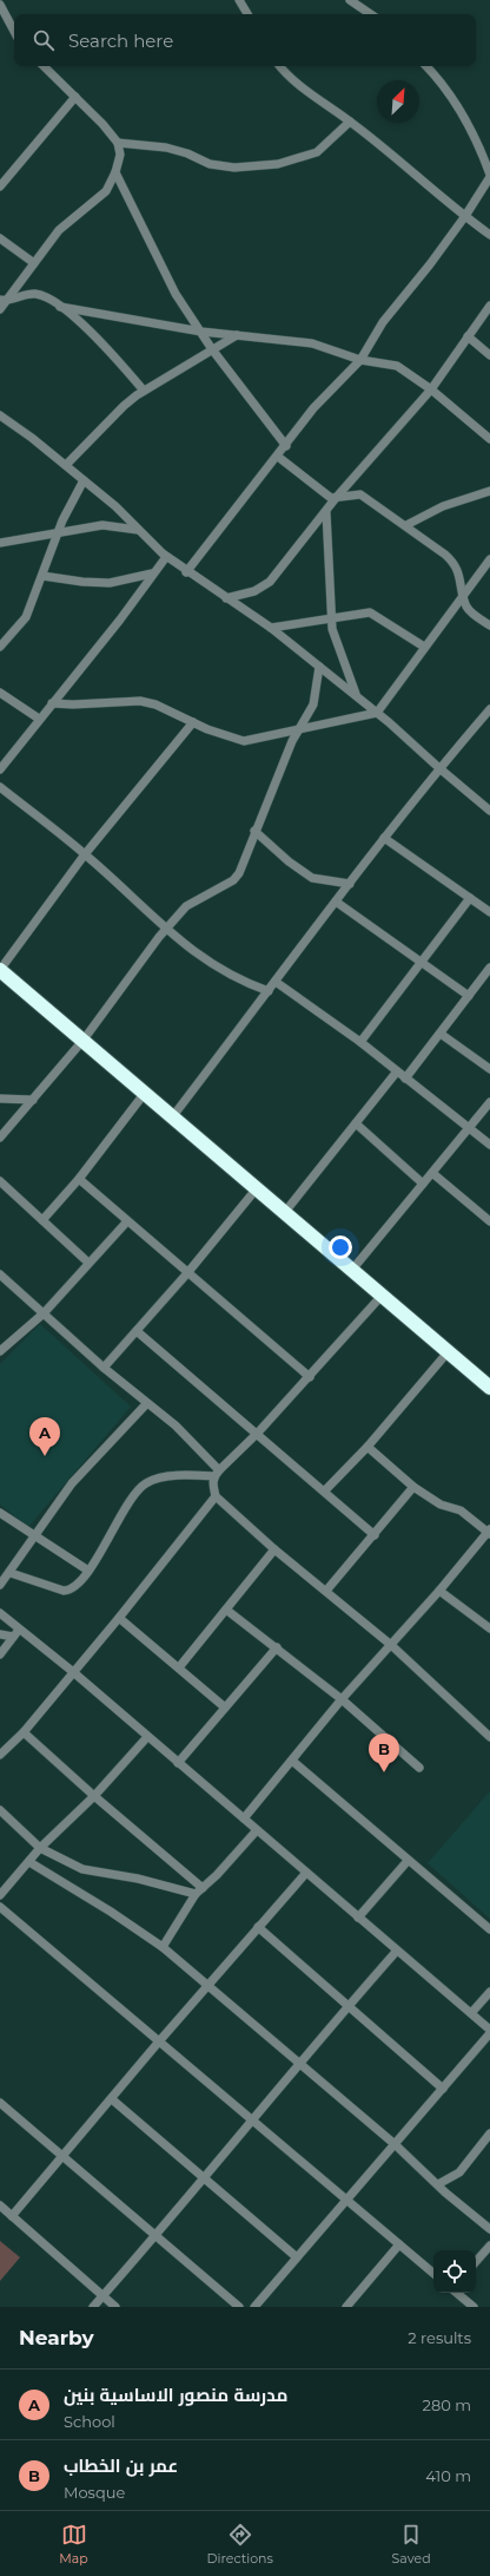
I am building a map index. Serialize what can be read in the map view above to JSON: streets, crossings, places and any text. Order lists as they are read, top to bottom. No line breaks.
{"north":"top right","page":{"search":"Search here","pins":["A","B"],"heading":["Nearby","2 results"],"list":[{"mark":"A","name":"مدرسة منصور الاساسية بنين","note":"School","value":"280 m"},{"mark":"B","name":"عمر بن الخطاب","note":"Mosque","value":"410 m"}],"nav":["Map","Directions","Saved"]}}
